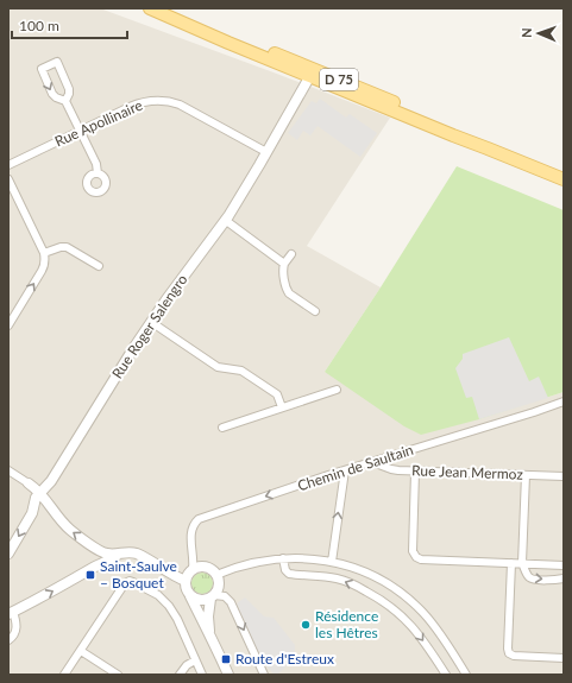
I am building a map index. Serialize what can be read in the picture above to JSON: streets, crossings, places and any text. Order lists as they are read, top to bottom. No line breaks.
{"streets":{"main road":["D 75"],"street":["Rue Apollinaire","Rue Roger Salengro","Chemin de Saultain","Rue Jean Mermoz"]},"crossings":[["D 75","Rue Roger Salengro"],["Rue Apollinaire","Rue Roger Salengro"],["Chemin de Saultain","Rue Jean Mermoz"]],"one_way":["Chemin de Saultain"],"places":{"transit":["Saint-Saulve – Bosquet","Route d'Estreux"],"other":["Résidence les Hêtres"]},"scale_bar":"100 m","north":"left"}
